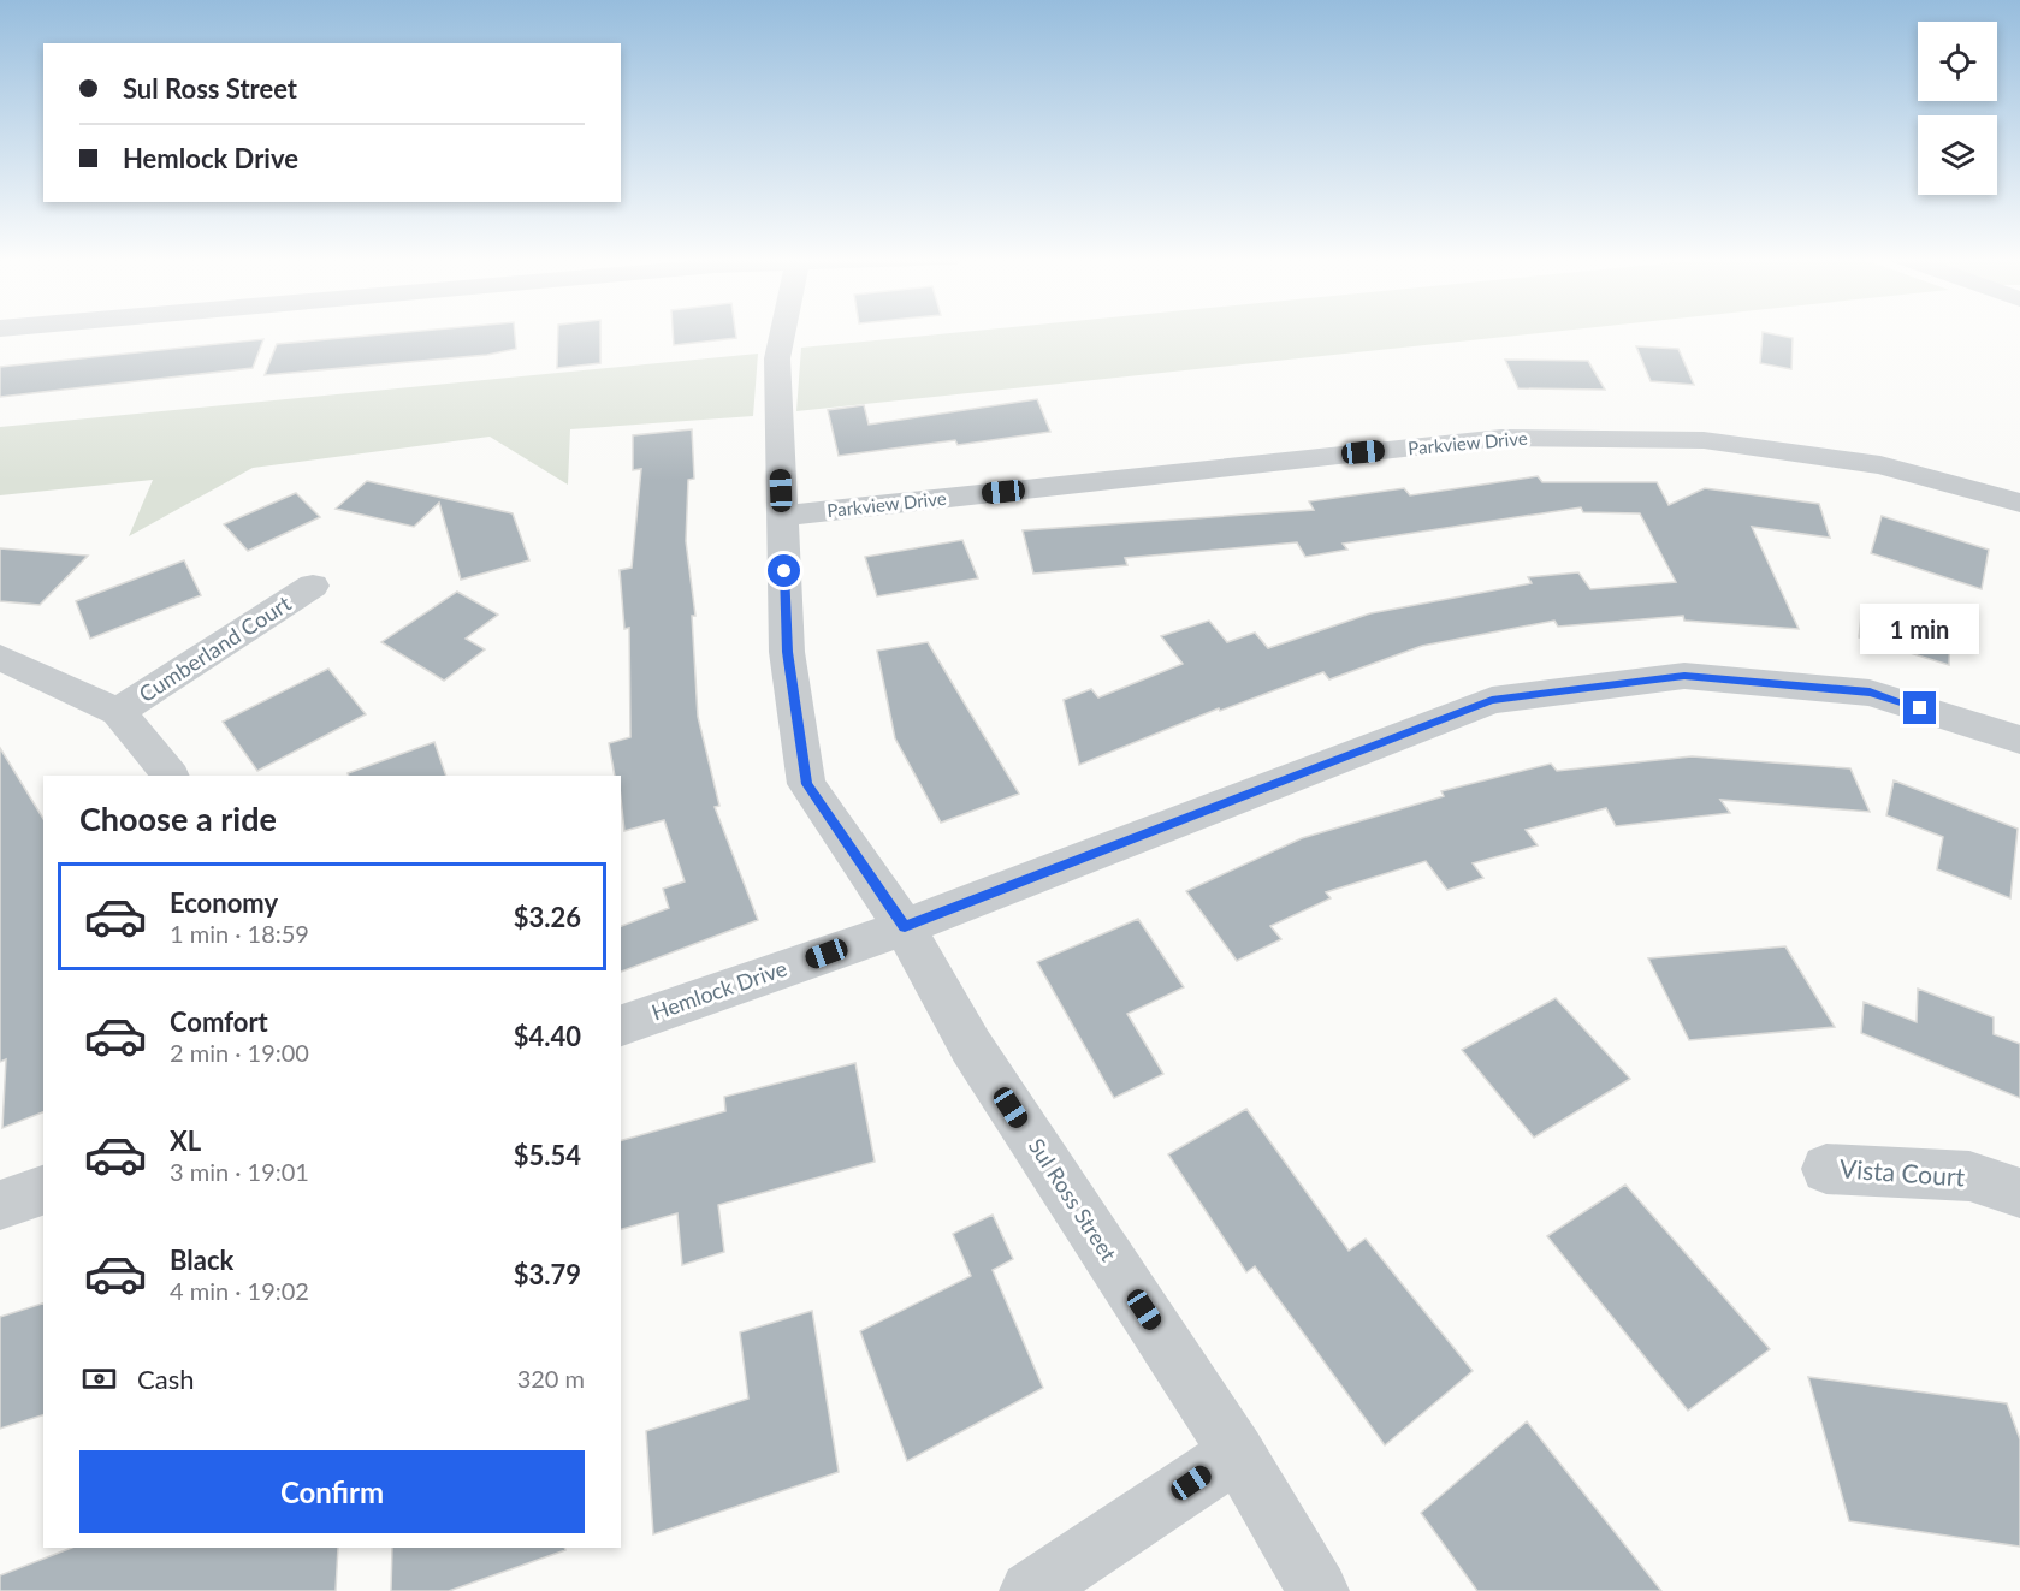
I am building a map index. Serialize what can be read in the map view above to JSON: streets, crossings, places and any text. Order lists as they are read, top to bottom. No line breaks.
{"streets":{"street":["Parkview Drive","Cumberland Court","Hemlock Drive","Vista Court","Sul Ross Street"]},"crossings":[["Parkview Drive","Sul Ross Street"],["Hemlock Drive","Sul Ross Street"]],"page":{"banner":["Sul Ross Street","Hemlock Drive"],"bubble":"1 min","heading":"Choose a ride","list":[{"name":"Economy","note":"1 min · 18:59","value":"$3.26"},{"name":"Comfort","note":"2 min · 19:00","value":"$4.40"},{"name":"XL","note":"3 min · 19:01","value":"$5.54"},{"name":"Black","note":"4 min · 19:02","value":"$3.79"}],"pay":["Cash","320 m"],"buttons":"Confirm"}}
